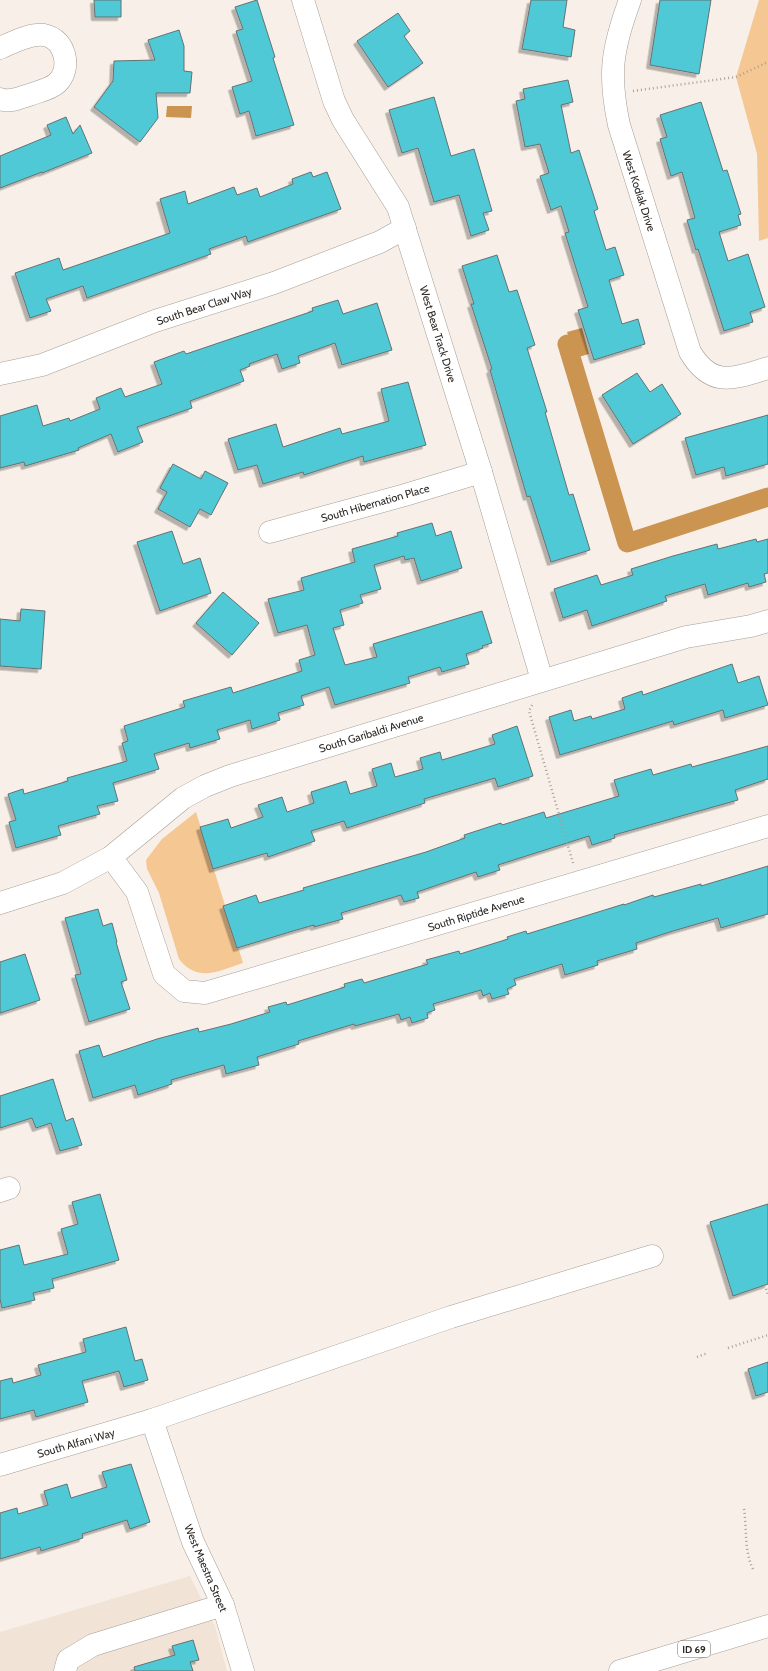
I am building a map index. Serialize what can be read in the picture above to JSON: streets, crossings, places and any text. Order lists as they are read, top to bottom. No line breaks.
{"streets":{"street":["West Kodiak Drive","South Bear Claw Way","West Bear Track Drive","South Hibernation Place","South Garibaldi Avenue","South Riptide Avenue","South Alfani Way","West Maestra Street","ID 69"]},"crossings":[["South Bear Claw Way","West Bear Track Drive"],["West Bear Track Drive","South Hibernation Place"],["West Bear Track Drive","South Garibaldi Avenue"],["South Garibaldi Avenue","South Riptide Avenue"],["South Alfani Way","West Maestra Street"]]}
